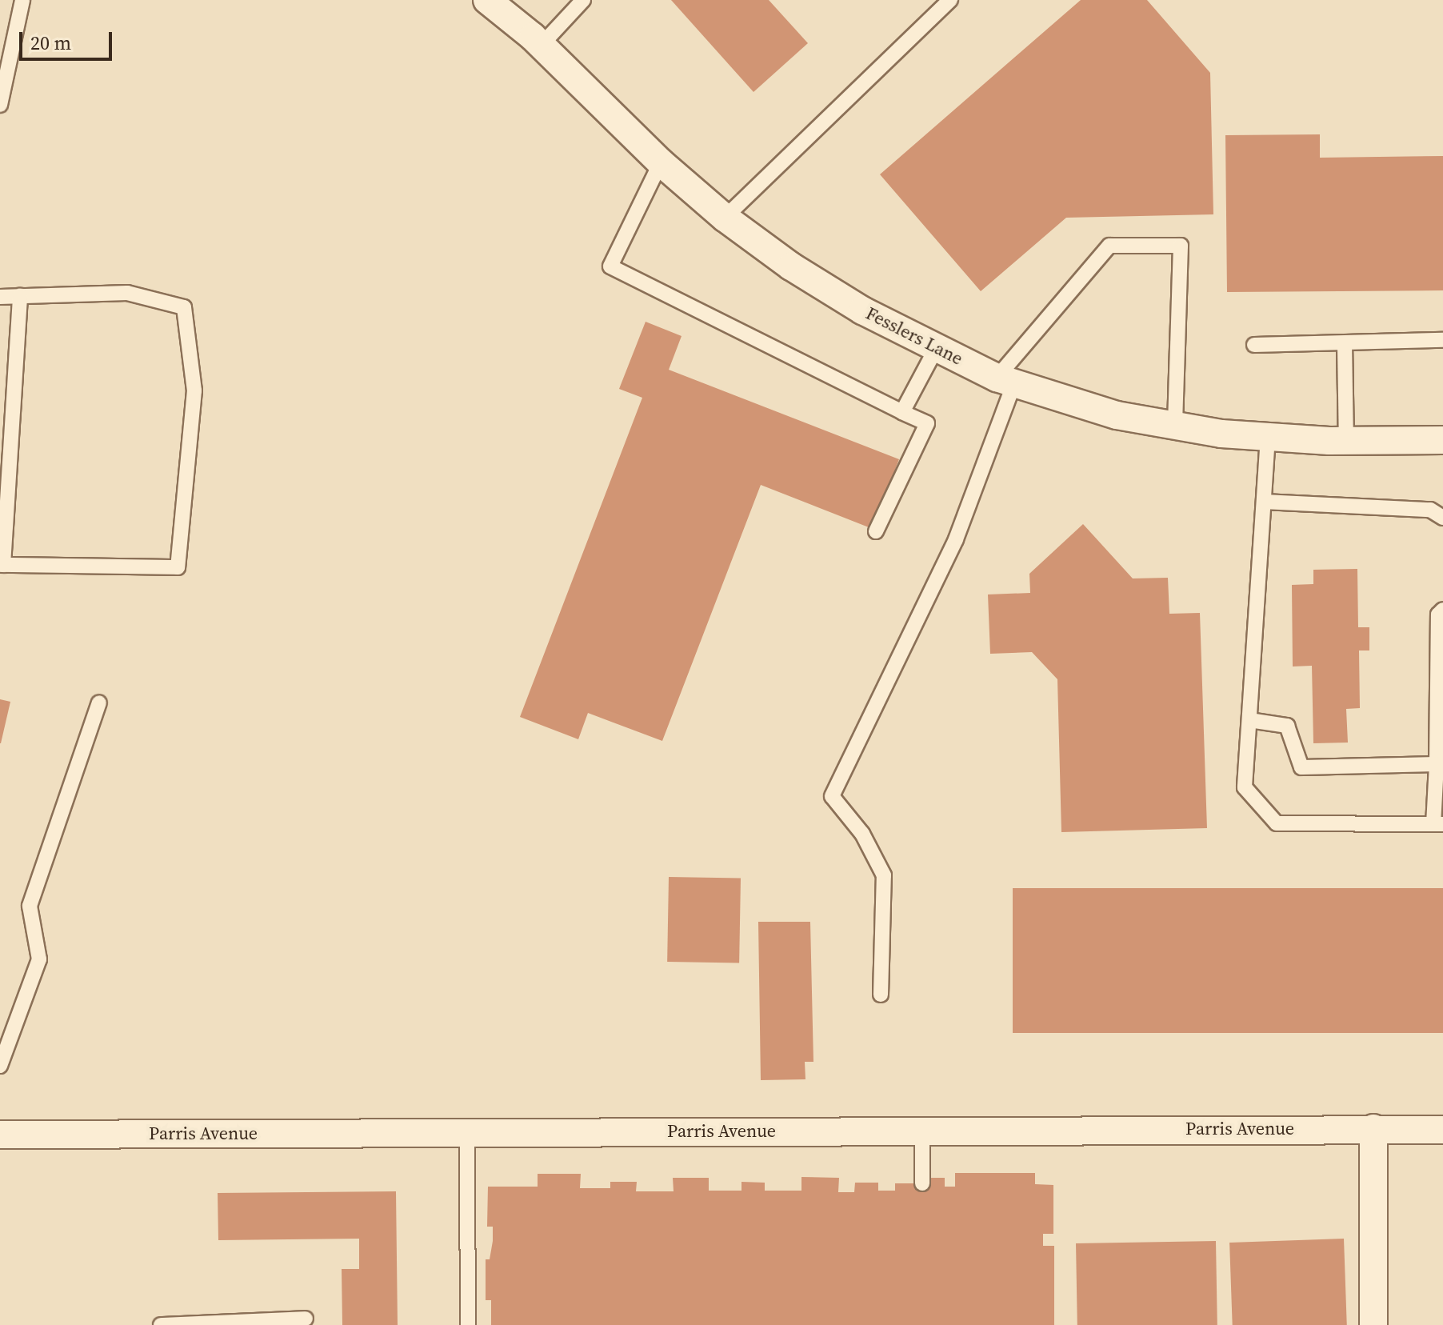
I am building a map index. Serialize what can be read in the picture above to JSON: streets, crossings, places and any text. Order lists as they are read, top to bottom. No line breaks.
{"streets":{"street":["Fesslers Lane","Parris Avenue"]},"scale_bar":"20 m"}
